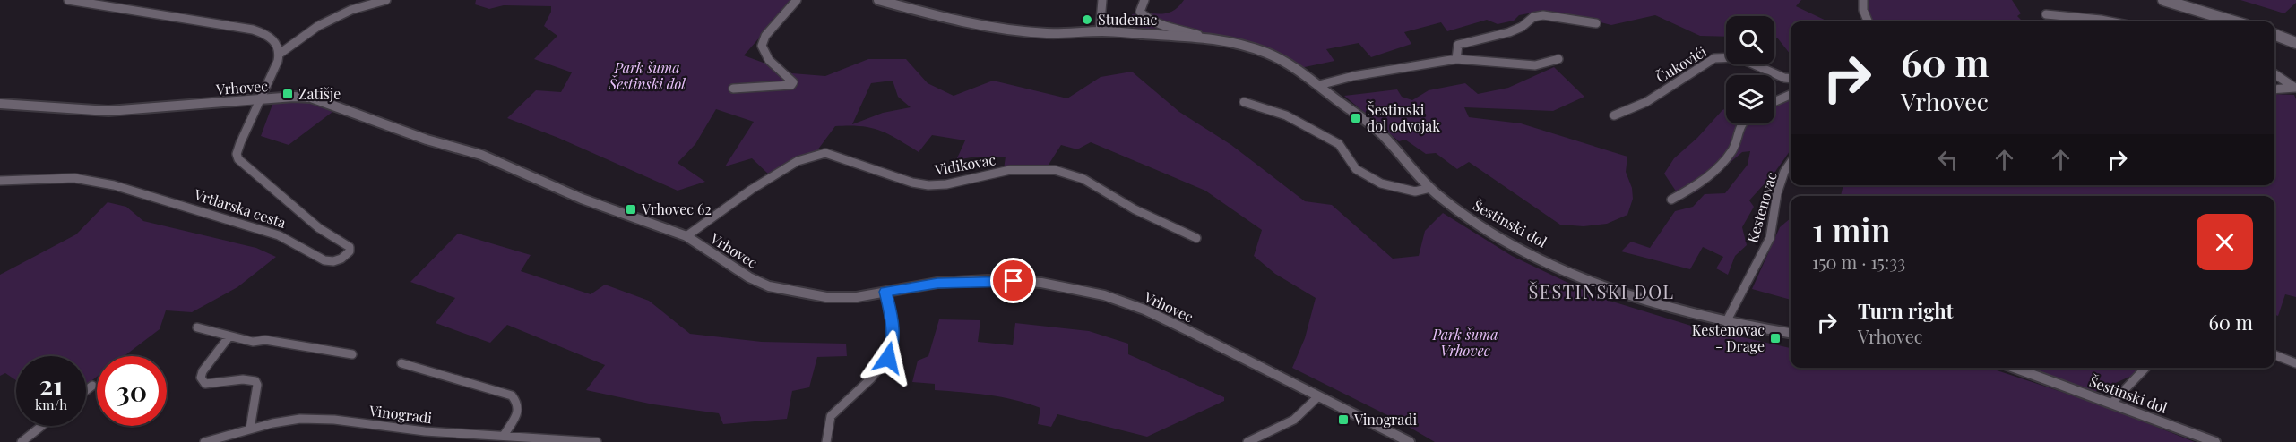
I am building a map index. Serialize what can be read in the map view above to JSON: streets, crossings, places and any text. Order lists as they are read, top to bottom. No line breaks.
{"streets":{"street":["Čukovići","Vrhovec","Vidikovac","Kestenovac","Vrtlarska cesta","Šestinski dol","Vinogradi"]},"crossings":[["Vrhovec","Vidikovac"],["Vrhovec","Vrtlarska cesta"],["Kestenovac","Šestinski dol"]],"districts":["ŠESTINSKI DOL"],"parks":["Park šuma Šestinski dol","Park šuma Vrhovec"],"places":{"other":["Studenac"],"transit":["Zatišje","Šestinski dol odvojak","Vrhovec 62","Kestenovac - Drage","Vinogradi"]},"page":{"turn":["60 m","Vrhovec"],"heading":["1 min","150 m · 15:33"],"list":[{"name":"Turn right","note":"Vrhovec","value":"60 m"}],"speed":"21 km/h","limit":"30"}}
